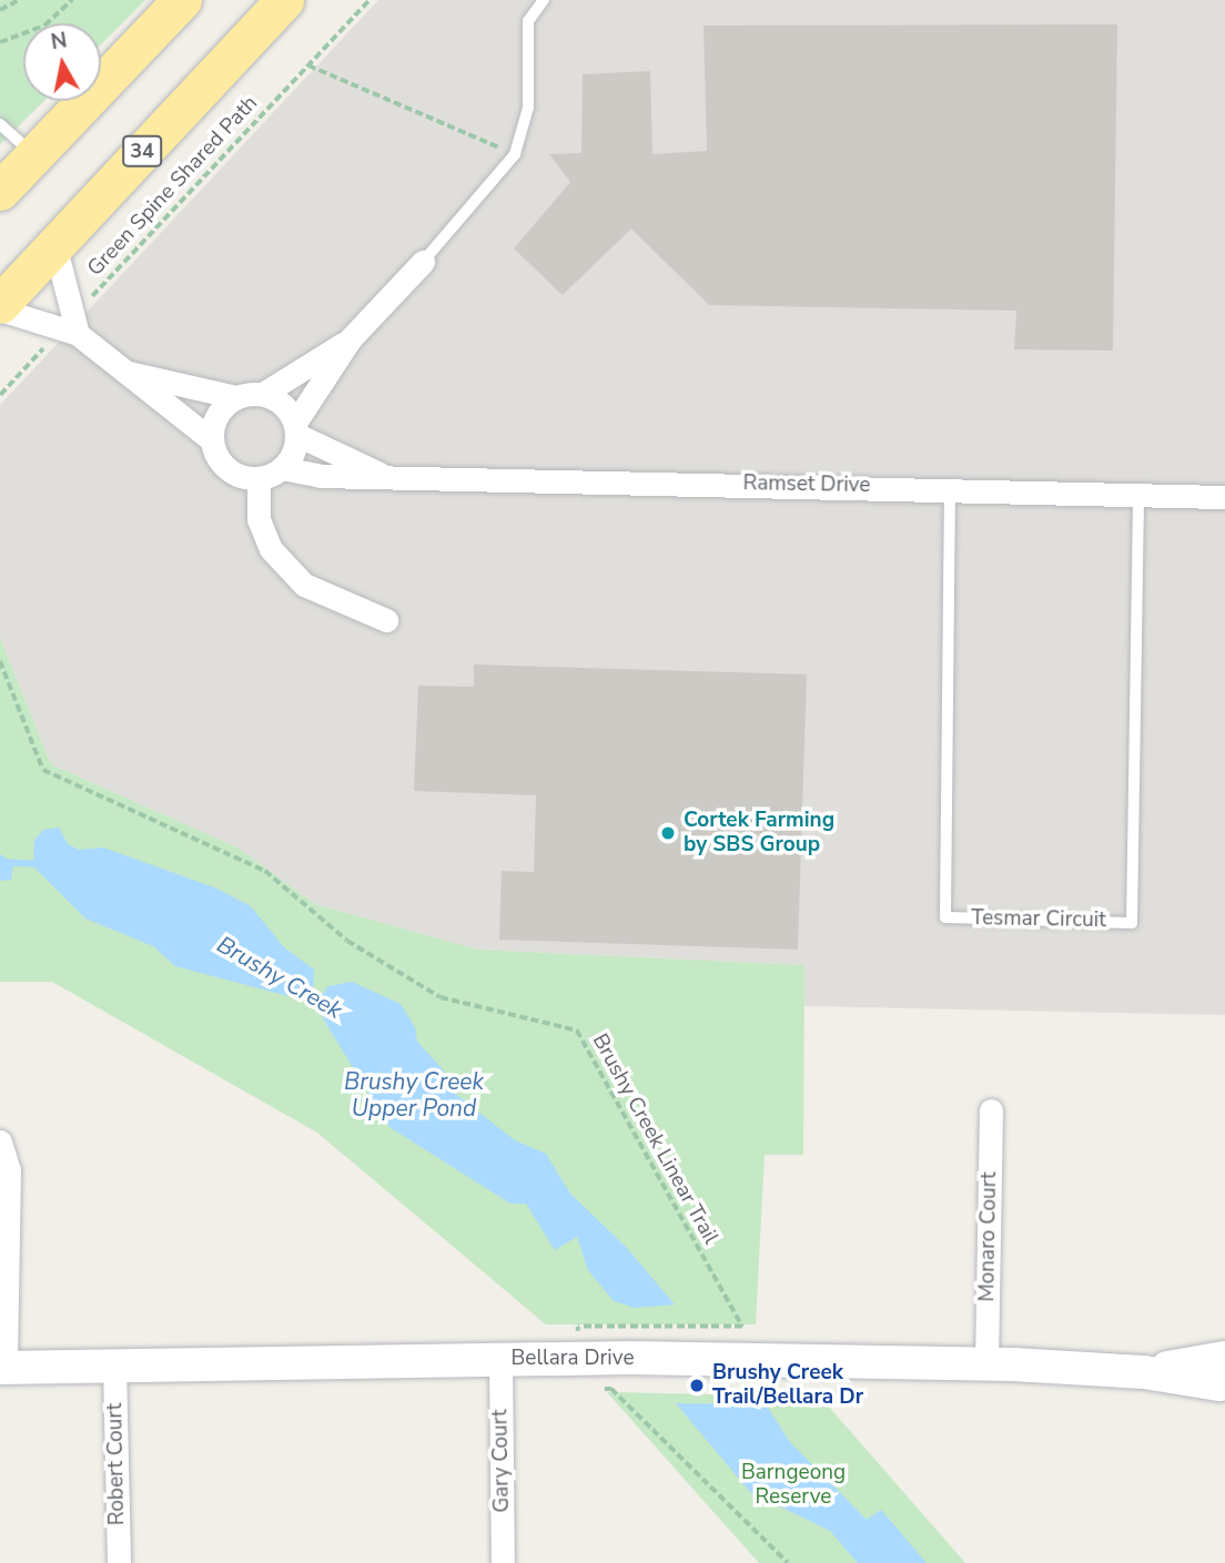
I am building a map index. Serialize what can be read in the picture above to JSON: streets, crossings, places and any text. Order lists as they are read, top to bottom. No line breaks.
{"streets":{"highway":["34"],"main road":["Bellara Drive"],"street":["Ramset Drive","Monaro Court","Gary Court","Robert Court"],"lane":["Tesmar Circuit"],"path":["Green Spine Shared Path","Brushy Creek Linear Trail"]},"crossings":[["Ramset Drive","Tesmar Circuit"],["Brushy Creek Linear Trail","Bellara Drive"],["Monaro Court","Bellara Drive"],["Bellara Drive","Gary Court"],["Bellara Drive","Robert Court"]],"water":["Brushy Creek","Brushy Creek Upper Pond"],"parks":["Barngeong Reserve"],"places":["Cortek Farming by SBS Group","Brushy Creek Trail/Bellara Dr"],"north":"top"}
